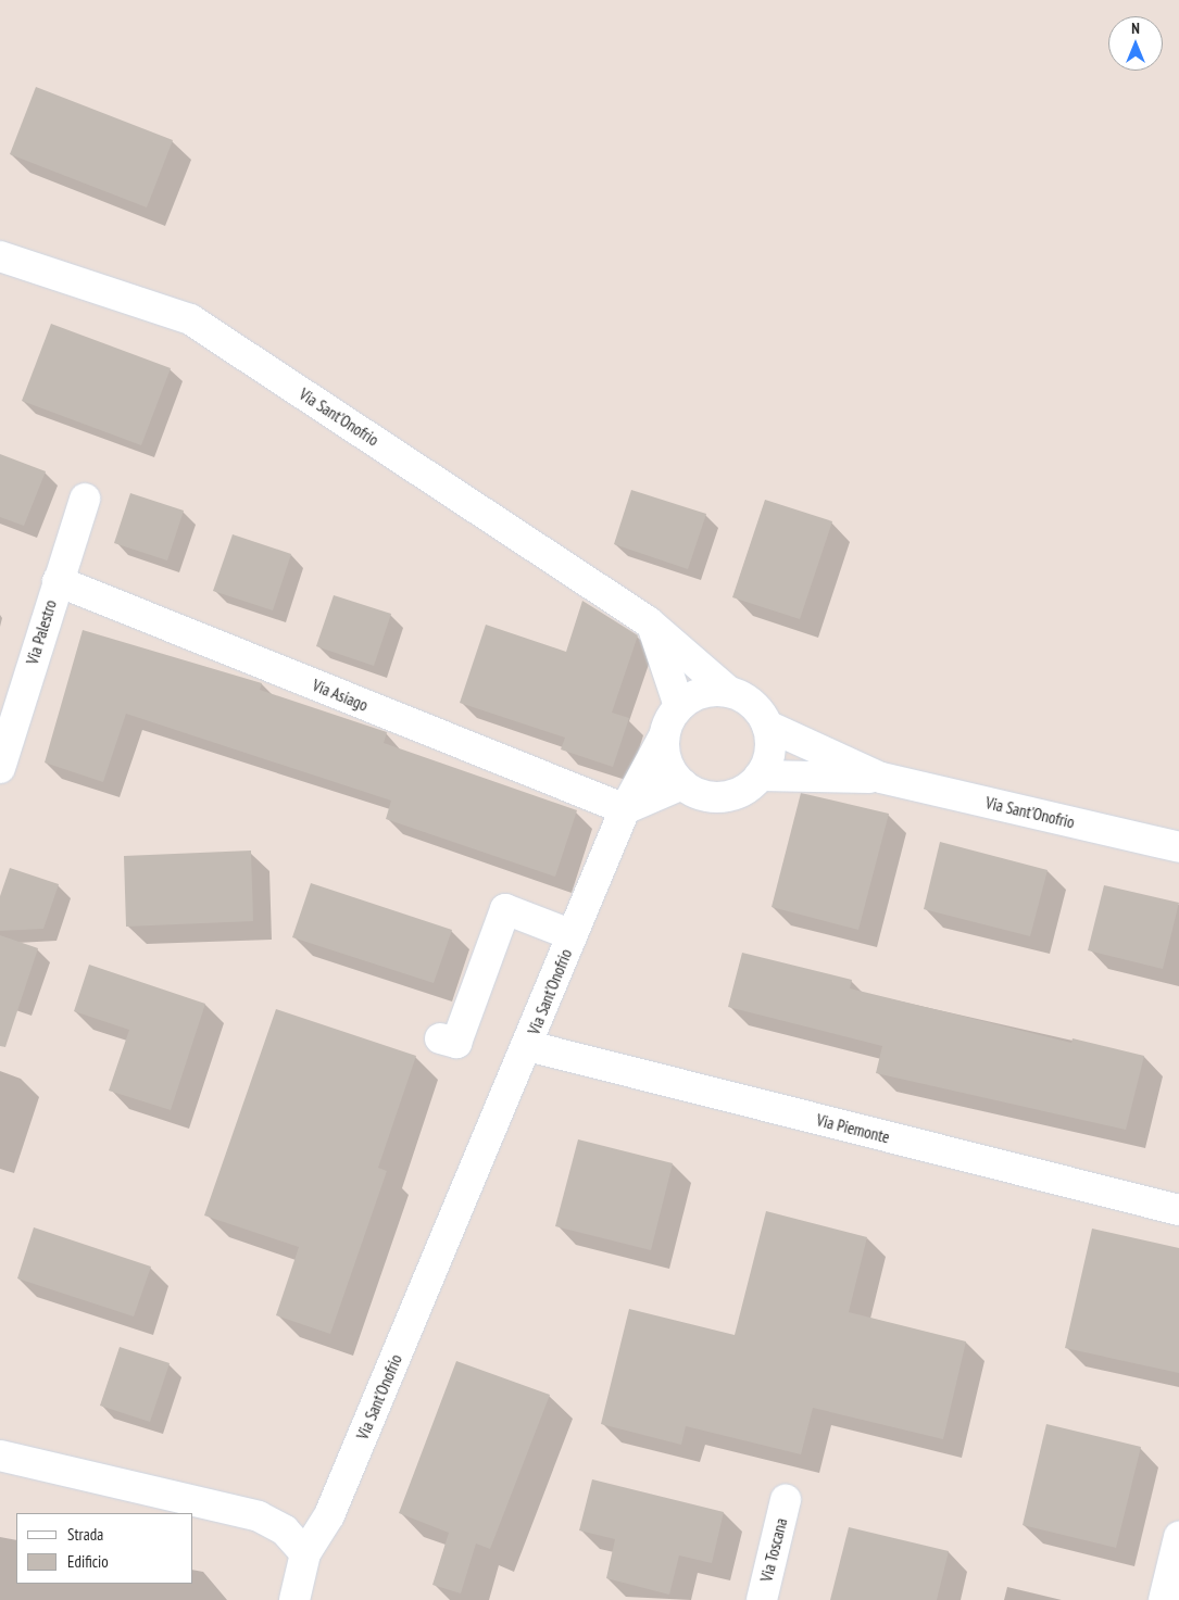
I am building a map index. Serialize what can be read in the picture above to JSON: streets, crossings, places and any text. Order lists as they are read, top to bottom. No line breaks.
{"streets":{"street":["Via Sant'Onofrio","Via Palestro","Via Asiago","Via Piemonte","Via Toscana"]},"crossings":[["Via Sant'Onofrio","Via Asiago"],["Via Sant'Onofrio","Via Piemonte"],["Via Palestro","Via Asiago"]],"legend":["Strada","Edificio"],"north":"top"}
